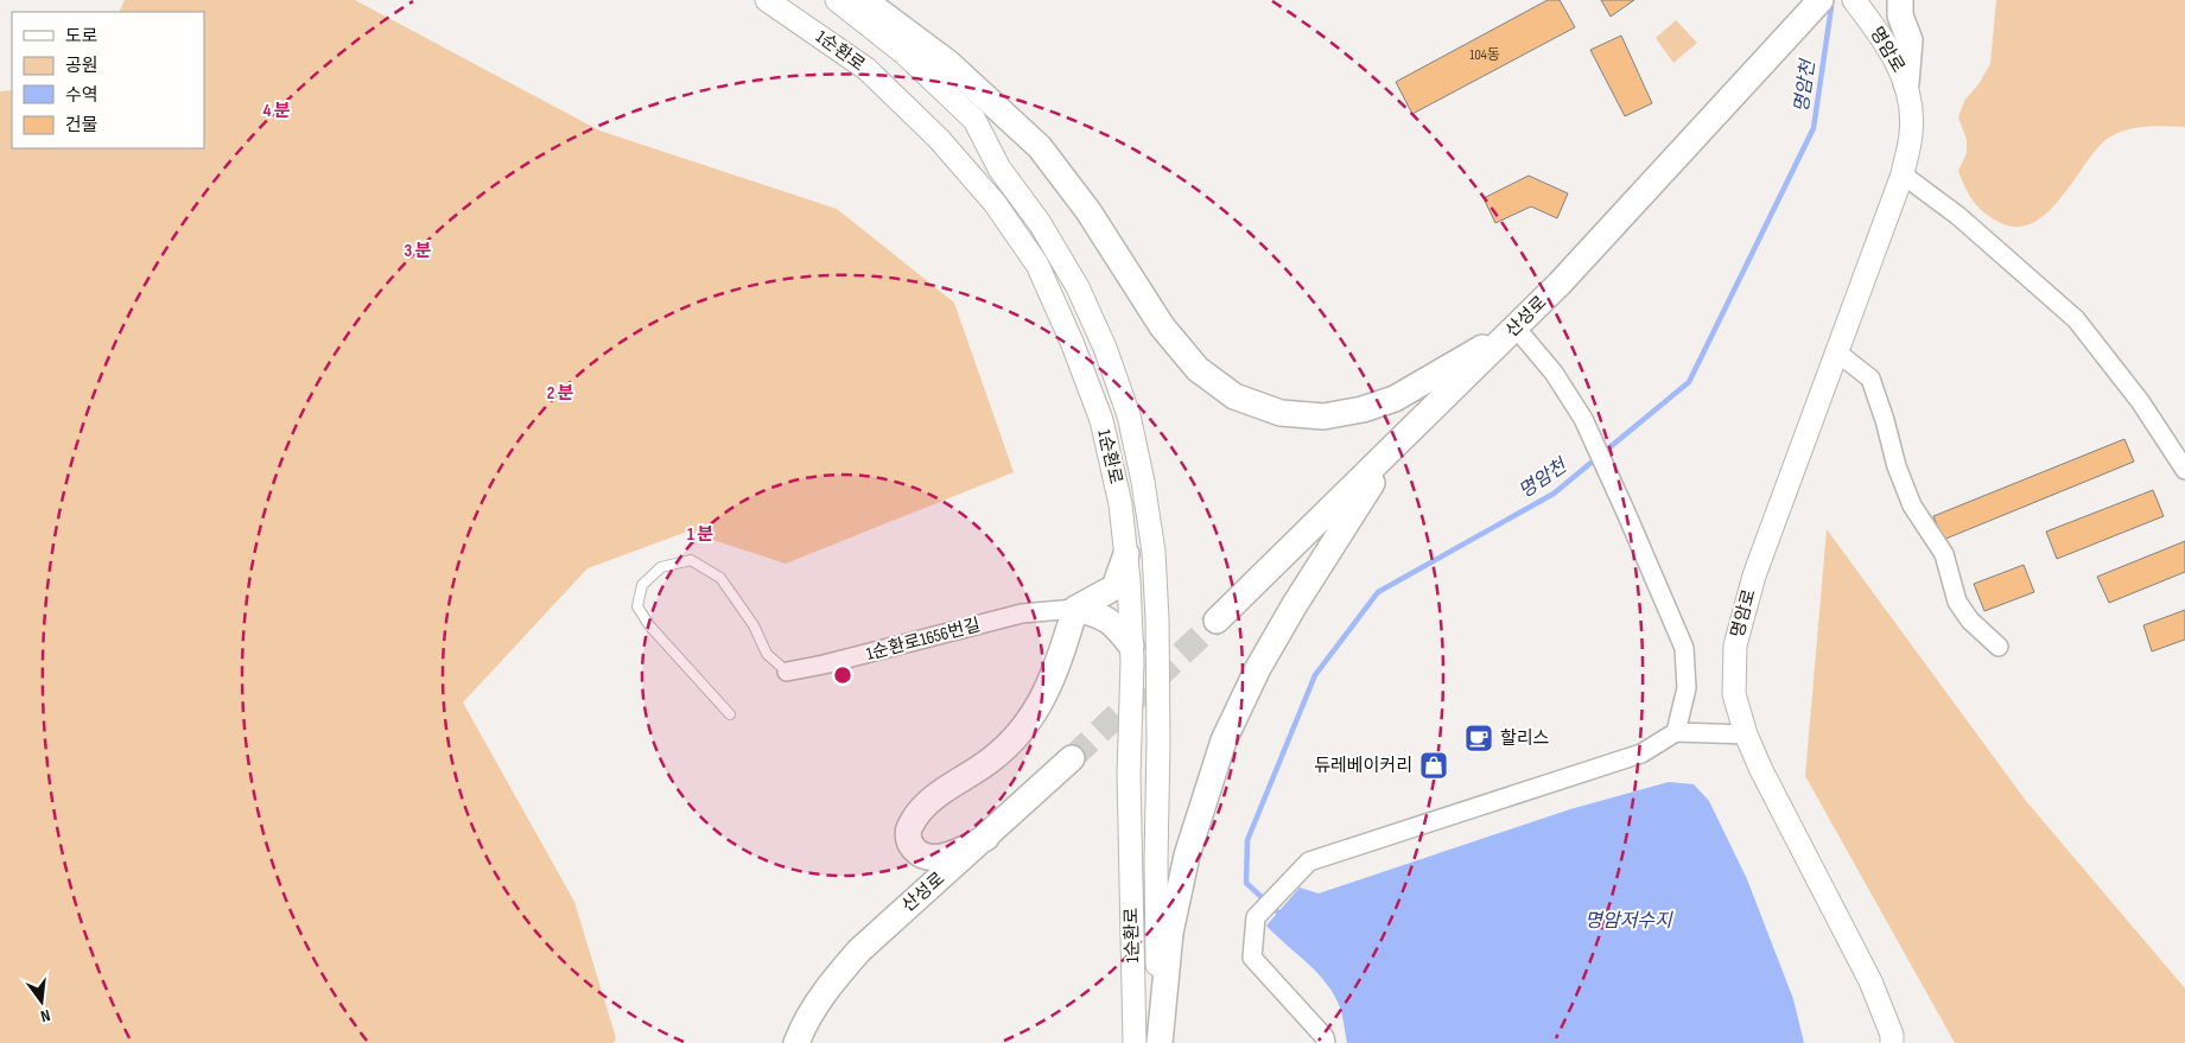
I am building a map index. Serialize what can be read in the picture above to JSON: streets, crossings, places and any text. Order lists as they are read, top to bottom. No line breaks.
{"streets":{"main road":["산성로"],"street":["명암로","1순환로","1순환로1656번길"]},"water":["명암천","명암저수지"],"places":{"cafe":["할리스"],"shop":["듀레베이커리"]},"house_numbers":["104동"],"legend":["도로","공원","수역","건물"],"north":"bottom","rings":["4 분","3 분","2 분","1 분"]}
